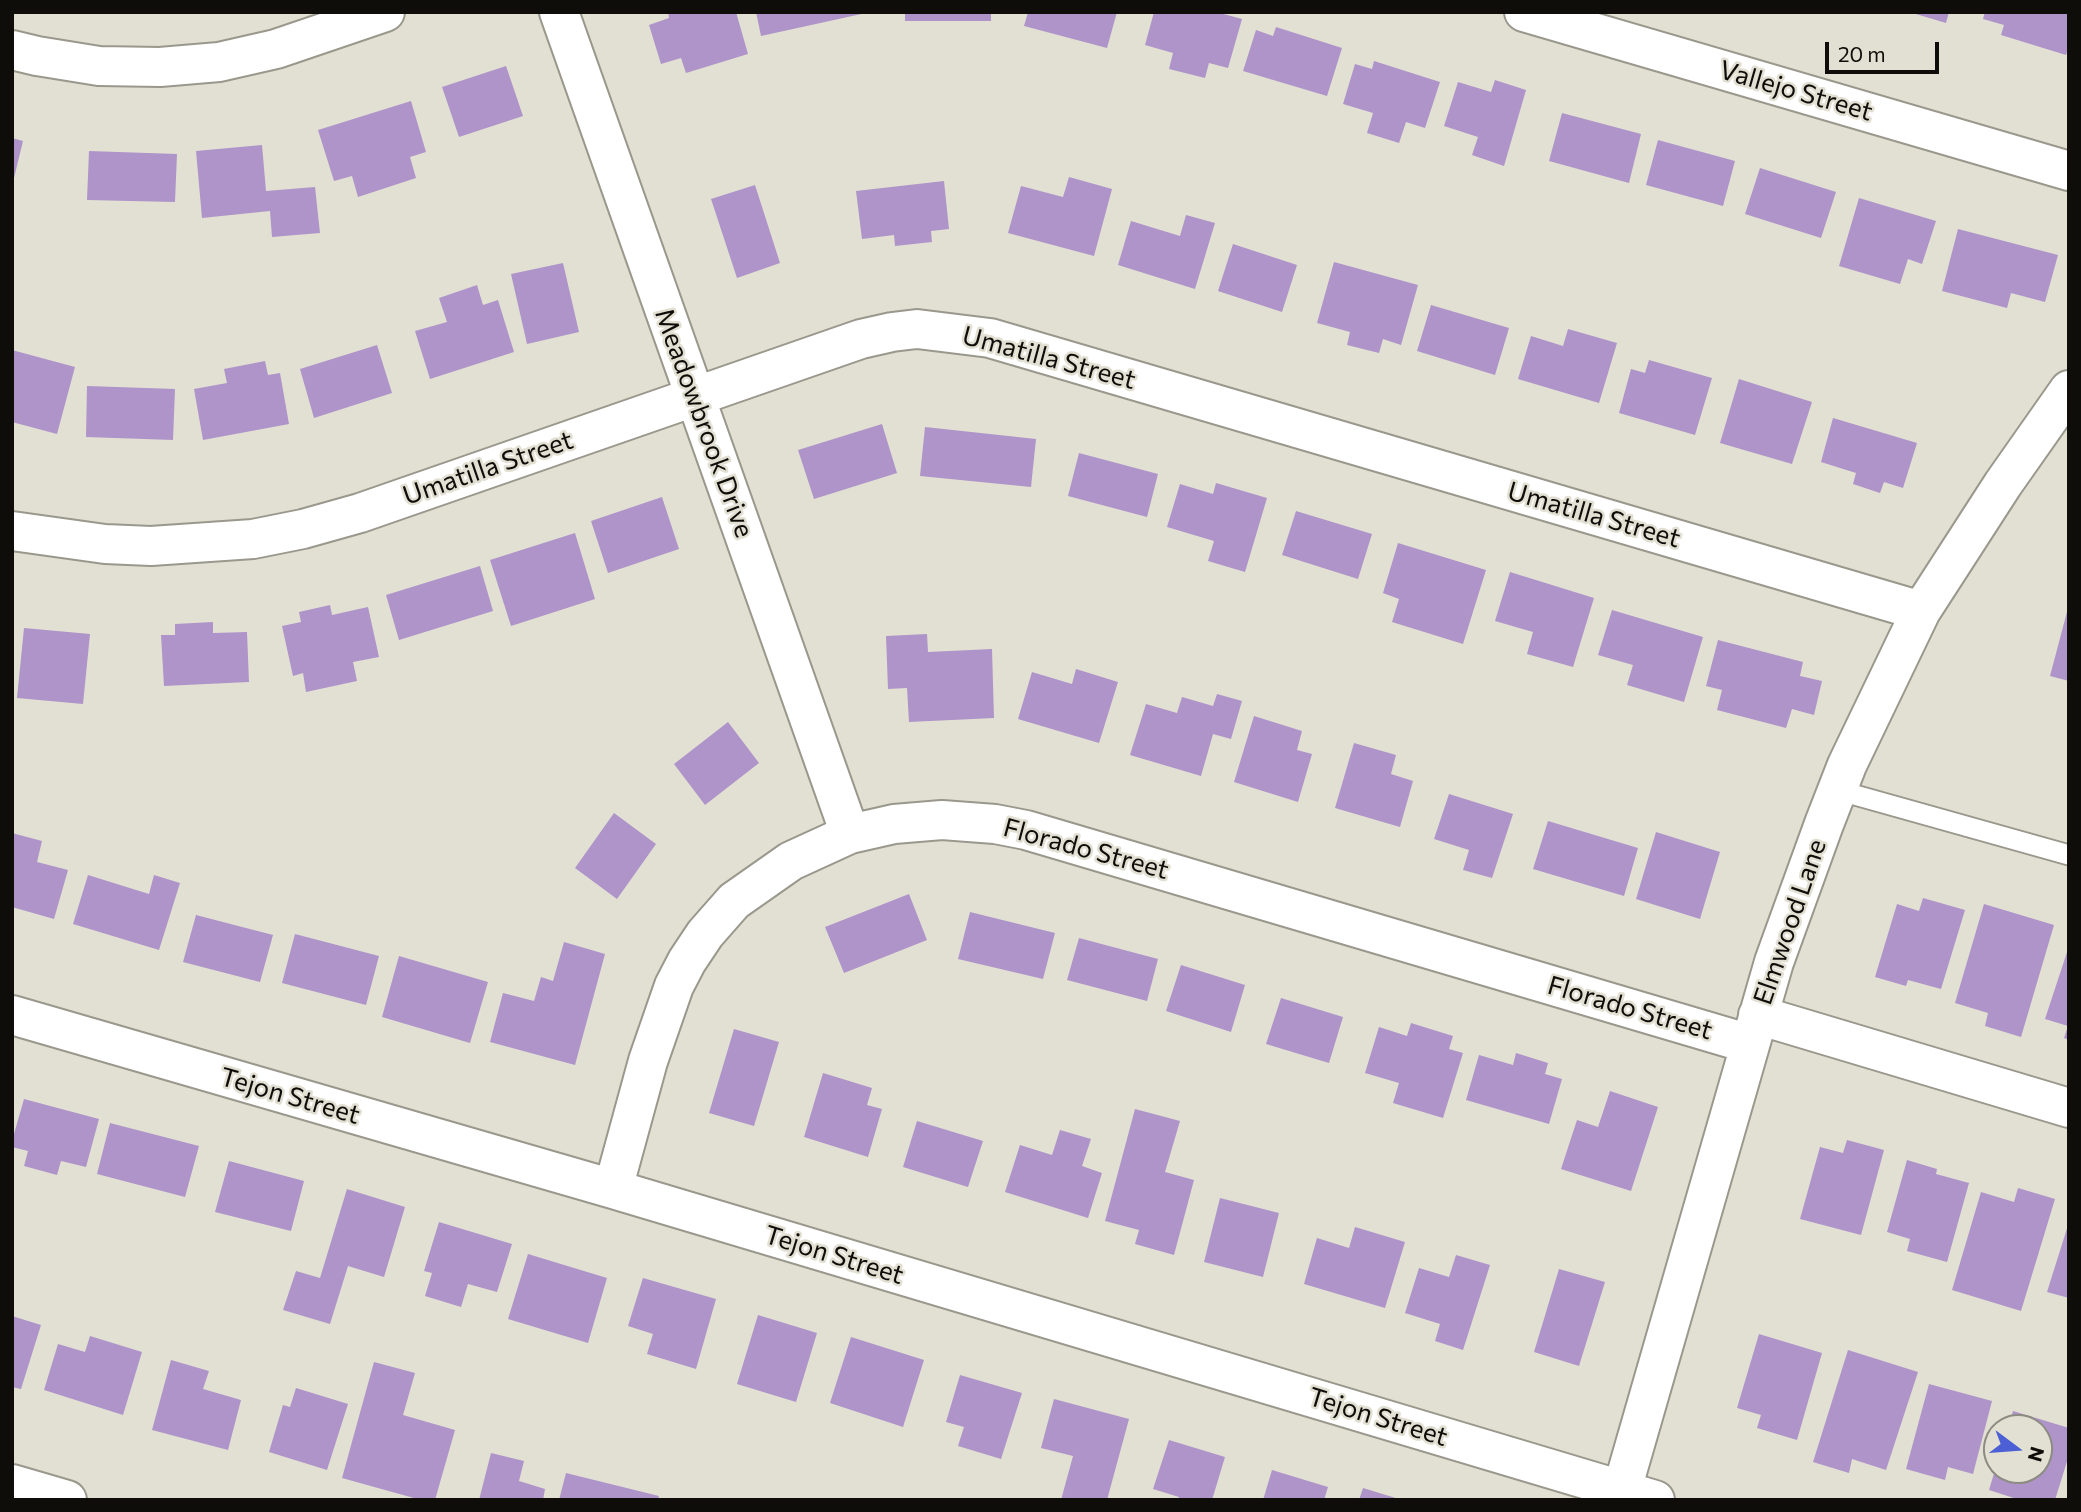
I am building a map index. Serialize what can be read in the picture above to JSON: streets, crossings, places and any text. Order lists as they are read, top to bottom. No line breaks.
{"streets":{"street":["Vallejo Street","Umatilla Street","Meadowbrook Drive","Florado Street","Elmwood Lane","Tejon Street"]},"crossings":[["Umatilla Street","Meadowbrook Drive"],["Umatilla Street","Elmwood Lane"],["Meadowbrook Drive","Florado Street"],["Florado Street","Elmwood Lane"],["Florado Street","Tejon Street"],["Elmwood Lane","Tejon Street"]],"scale_bar":"20 m","north":"right"}
